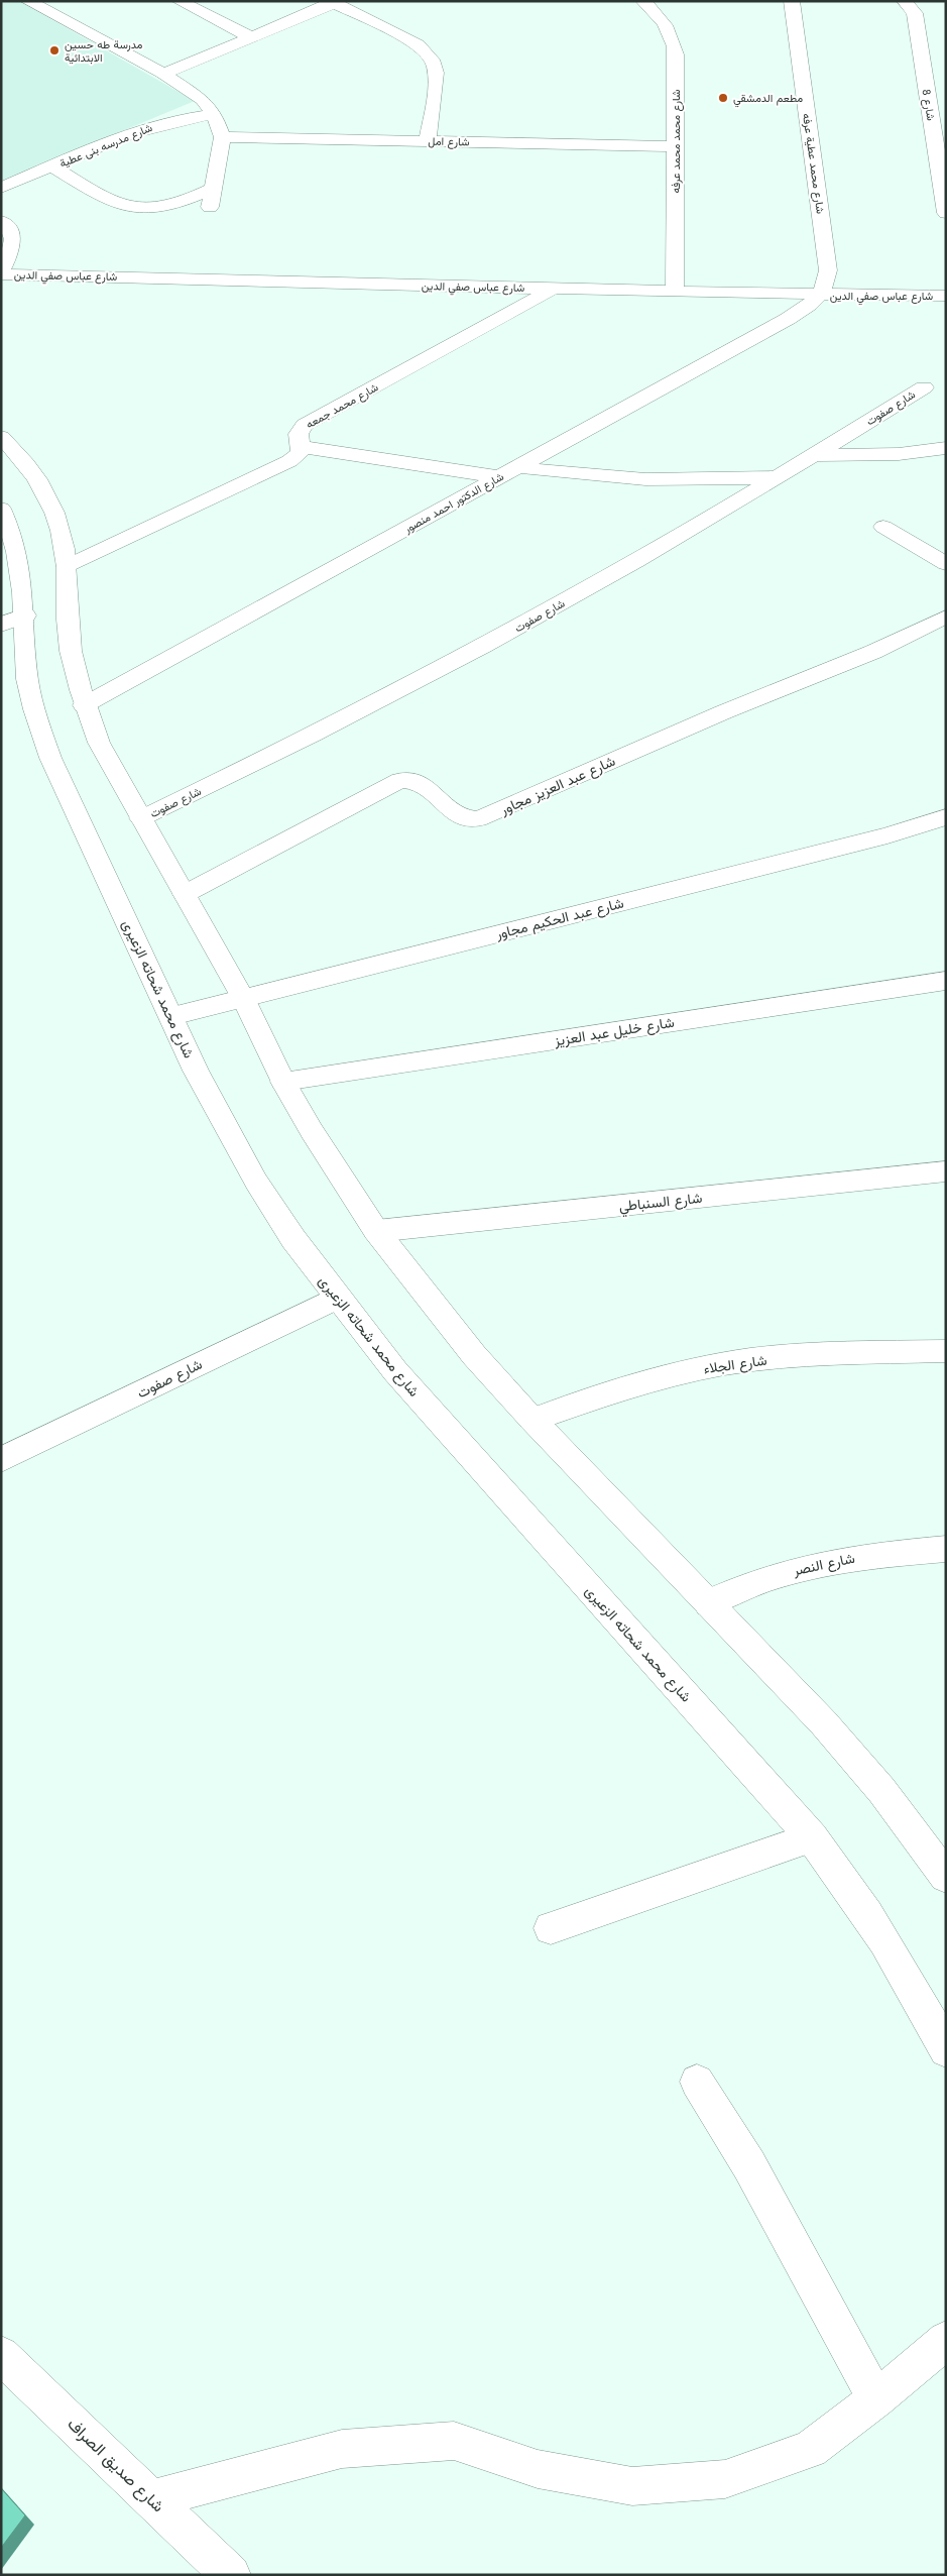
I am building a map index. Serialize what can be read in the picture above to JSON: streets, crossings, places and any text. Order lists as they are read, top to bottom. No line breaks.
{"streets":{"street":["شارع 8","شارع امل","شارع محمد محمد عرفه","شارع مدرسه بنى عطية","شارع محمد عطية عرفه","شارع عباس صفي الدين","شارع محمد جمعه","شارع صفوت","شارع الدكتور احمد منصور","شارع عبد العزيز مجاور","شارع عبد الحكيم مجاور","شارع محمد شحاته الزعيرى","شارع خليل عبد العزيز","شارع السنباطي","شارع الجلاء","شارع النصر","شارع صديق الصراف"]},"crossings":[["شارع امل","شارع محمد محمد عرفه"],["شارع محمد محمد عرفه","شارع عباس صفي الدين"],["شارع محمد عطية عرفه","شارع عباس صفي الدين"],["شارع محمد عطية عرفه","شارع الدكتور احمد منصور"],["شارع عباس صفي الدين","شارع محمد جمعه"],["شارع عباس صفي الدين","شارع الدكتور احمد منصور"],["شارع صفوت","شارع محمد شحاته الزعيرى"],["شارع عبد الحكيم مجاور","شارع محمد شحاته الزعيرى"]],"places":["مدرسة طه حسين الابتدائية","مطعم الدمشقي"]}
